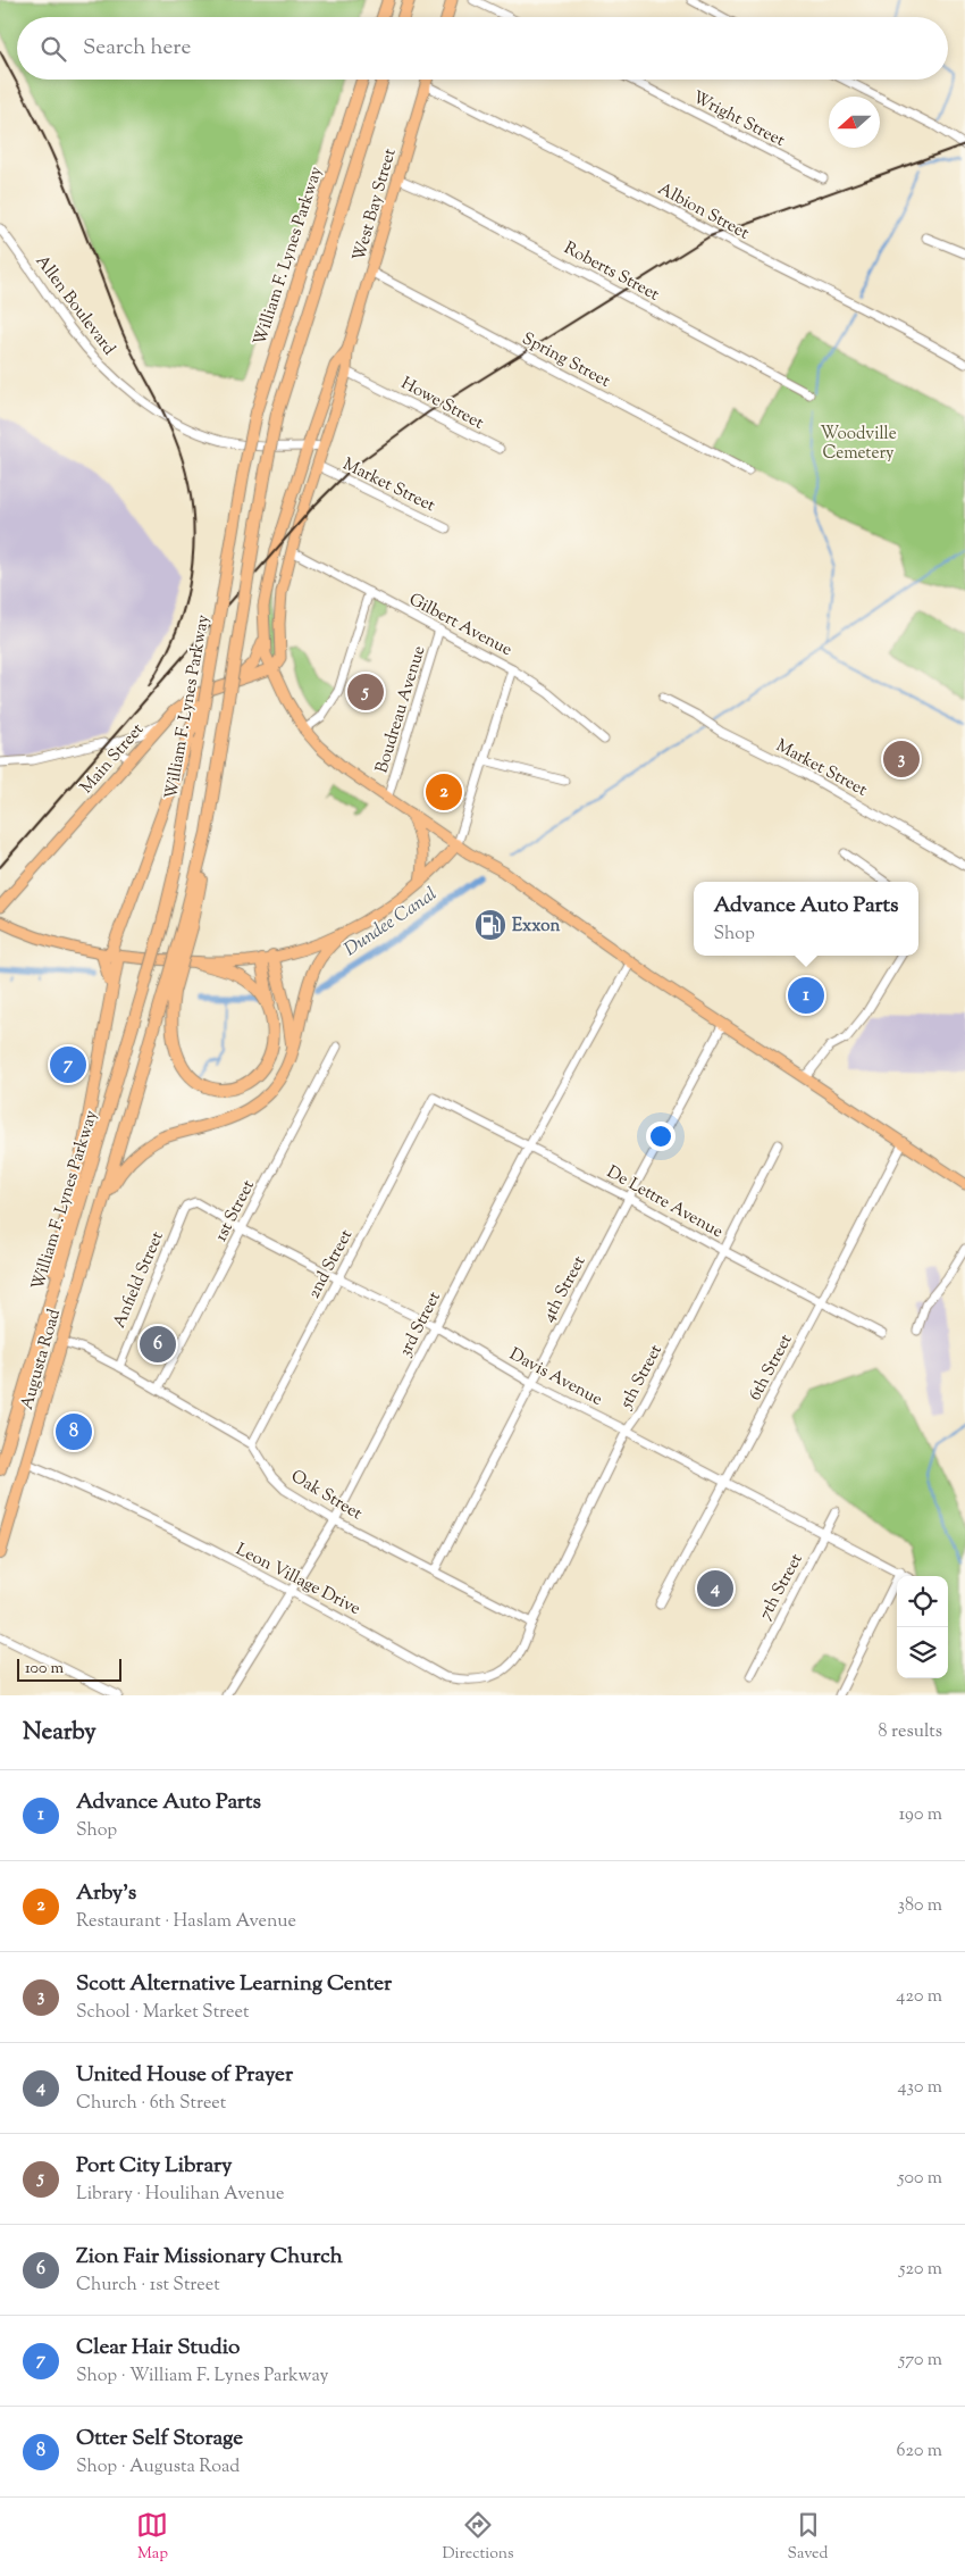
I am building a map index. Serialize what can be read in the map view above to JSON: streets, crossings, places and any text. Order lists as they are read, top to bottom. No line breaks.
{"streets":{"highway":["William F. Lynes Parkway","Augusta Road"],"main road":["West Bay Street","Main Street"],"street":["Wright Street","Albion Street","Roberts Street","Allen Boulevard","Spring Street","Howe Street","Market Street","Gilbert Avenue","Boudreau Avenue","De Lettre Avenue","1st Street","2nd Street","Anfield Street","4th Street","3rd Street","6th Street","Davis Avenue","5th Street","Oak Street","Leon Village Drive","7th Street"]},"crossings":[["West Bay Street","Albion Street"],["West Bay Street","Roberts Street"],["West Bay Street","Allen Boulevard"],["West Bay Street","Spring Street"],["West Bay Street","Howe Street"],["West Bay Street","Market Street"],["West Bay Street","Gilbert Avenue"],["William F. Lynes Parkway","Augusta Road"],["Gilbert Avenue","Boudreau Avenue"],["De Lettre Avenue","2nd Street"],["De Lettre Avenue","4th Street"],["De Lettre Avenue","3rd Street"],["De Lettre Avenue","6th Street"],["De Lettre Avenue","5th Street"],["1st Street","Davis Avenue"],["1st Street","Oak Street"],["2nd Street","Davis Avenue"],["2nd Street","Oak Street"],["Anfield Street","Davis Avenue"],["Anfield Street","Oak Street"],["4th Street","Davis Avenue"],["4th Street","Oak Street"],["3rd Street","Davis Avenue"],["3rd Street","Oak Street"],["3rd Street","Leon Village Drive"],["Augusta Road","Oak Street"],["Augusta Road","Leon Village Drive"],["6th Street","Davis Avenue"],["Davis Avenue","5th Street"],["Davis Avenue","7th Street"],["5th Street","Oak Street"],["5th Street","Leon Village Drive"],["Oak Street","Leon Village Drive"]],"water":["Dundee Canal"],"parks":["Woodville Cemetery"],"places":{"fuel station":["Exxon"]},"scale_bar":"100 m","north":"left","page":{"search":"Search here","pins":["5","3","2","1","7","6","8","4"],"popup":["Advance Auto Parts","Shop"],"scale":"100 m","heading":["Nearby","8 results"],"list":[{"mark":"1","name":"Advance Auto Parts","note":"Shop","value":"190 m"},{"mark":"2","name":"Arby's","note":"Restaurant · Haslam Avenue","value":"380 m"},{"mark":"3","name":"Scott Alternative Learning Center","note":"School · Market Street","value":"420 m"},{"mark":"4","name":"United House of Prayer","note":"Church · 6th Street","value":"430 m"},{"mark":"5","name":"Port City Library","note":"Library · Houlihan Avenue","value":"500 m"},{"mark":"6","name":"Zion Fair Missionary Church","note":"Church · 1st Street","value":"520 m"},{"mark":"7","name":"Clear Hair Studio","note":"Shop · William F. Lynes Parkway","value":"570 m"},{"mark":"8","name":"Otter Self Storage","note":"Shop · Augusta Road","value":"620 m"}],"nav":["Map","Directions","Saved"]}}
